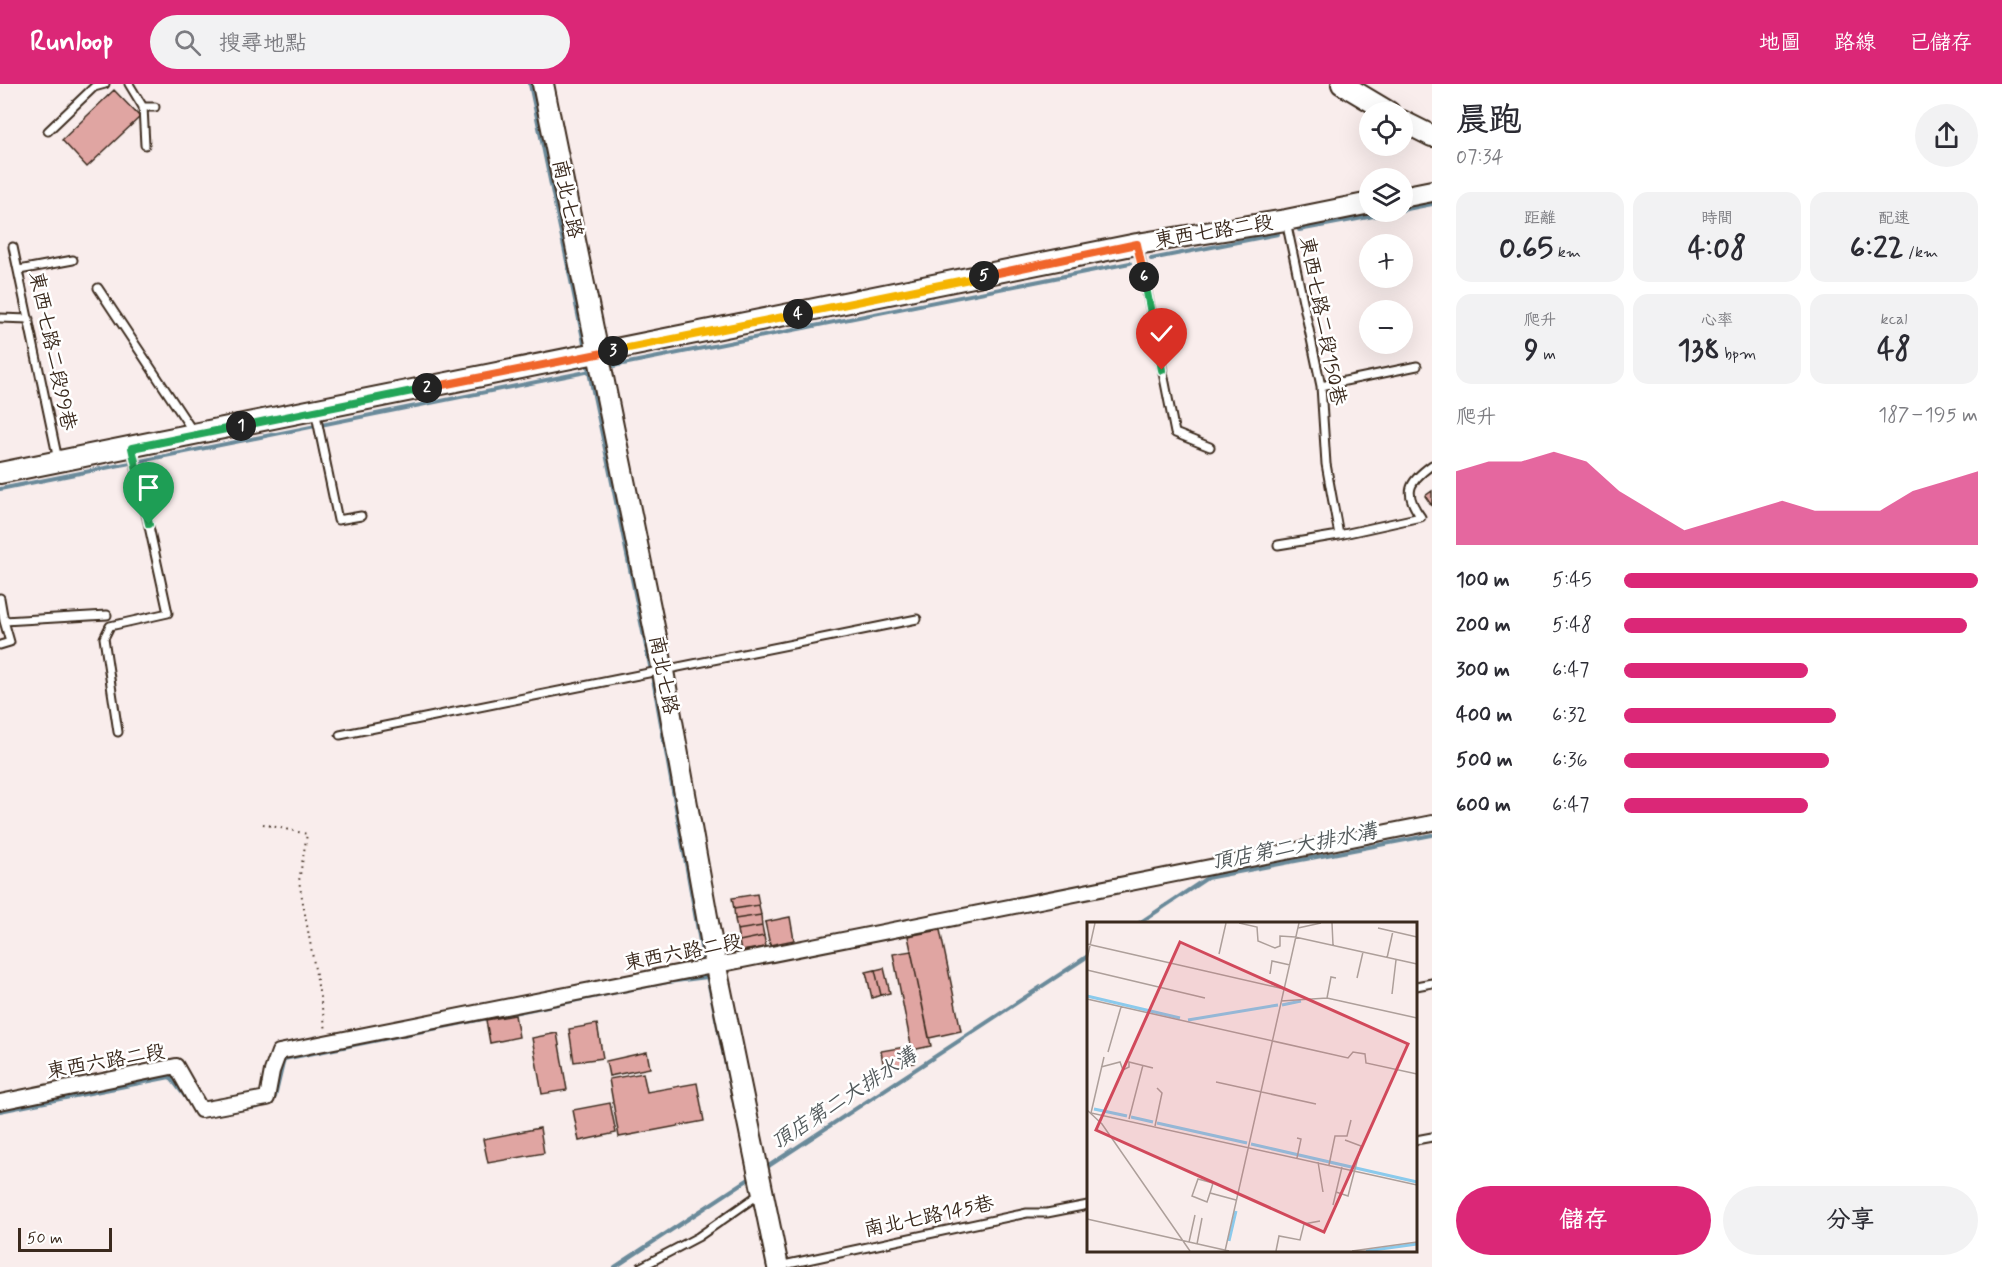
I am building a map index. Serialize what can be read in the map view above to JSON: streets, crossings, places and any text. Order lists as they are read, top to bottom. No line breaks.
{"streets":{"street":["南北七路","東西七路二段","東西六路二段"],"lane":["東西七路二段150巷","東西七路二段99巷","南北七路145巷"]},"crossings":[["南北七路","東西七路二段"],["南北七路","東西六路二段"],["南北七路","南北七路145巷"],["東西七路二段","東西七路二段150巷"],["東西七路二段","東西七路二段99巷"]],"water":["頂店第二大排水溝"],"scale_bar":"50 m","page":{"header":"Runloop","search":"搜尋地點","nav":["地圖","路線","已儲存"],"heading":["晨跑","07:34"],"map_buttons":["+","−"],"stats":[["距離","0.65 km"],["時間","4:08"],["配速","6:22 /km"],["爬升","9 m"],["心率","138 bpm"],["kcal","48"]],"pins":["5","6","4","3","2","1"],"chart":["爬升","187–195 m"],"list":[{"name":"100 m","note":"5:45"},{"name":"200 m","note":"5:48"},{"name":"300 m","note":"6:47"},{"name":"400 m","note":"6:32"},{"name":"500 m","note":"6:36"},{"name":"600 m","note":"6:47"}],"buttons":["儲存","分享"],"scale":"50 m"}}
